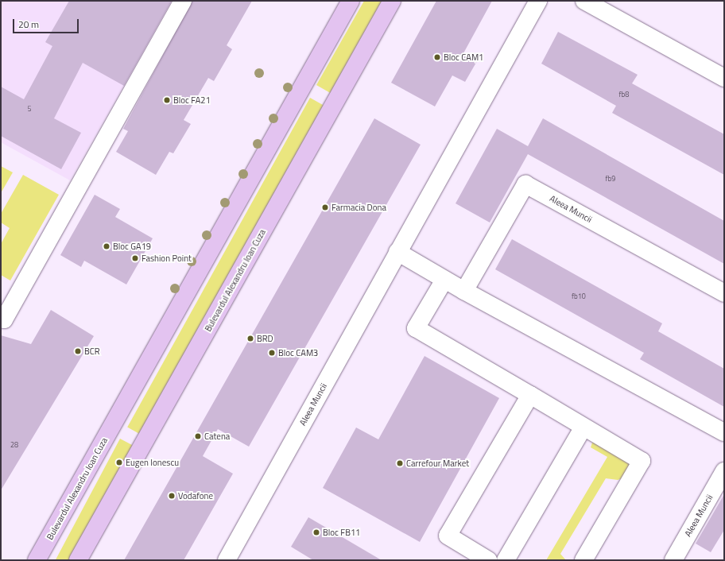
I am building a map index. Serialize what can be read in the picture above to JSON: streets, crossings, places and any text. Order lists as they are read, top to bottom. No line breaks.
{"streets":{"main road":["Bulevardul Alexandru Ioan Cuza"],"street":["Aleea Muncii"]},"places":["Bloc CAM1","Bloc FA21","Farmacia Dona","Bloc GA19","Fashion Point","BRD","BCR","Bloc CAM3","Catena","Eugen Ionescu","Carrefour Market","Vodafone","Bloc FB11"],"house_numbers":["fb8","5","fb9","fb10","28"],"scale_bar":"20 m"}
